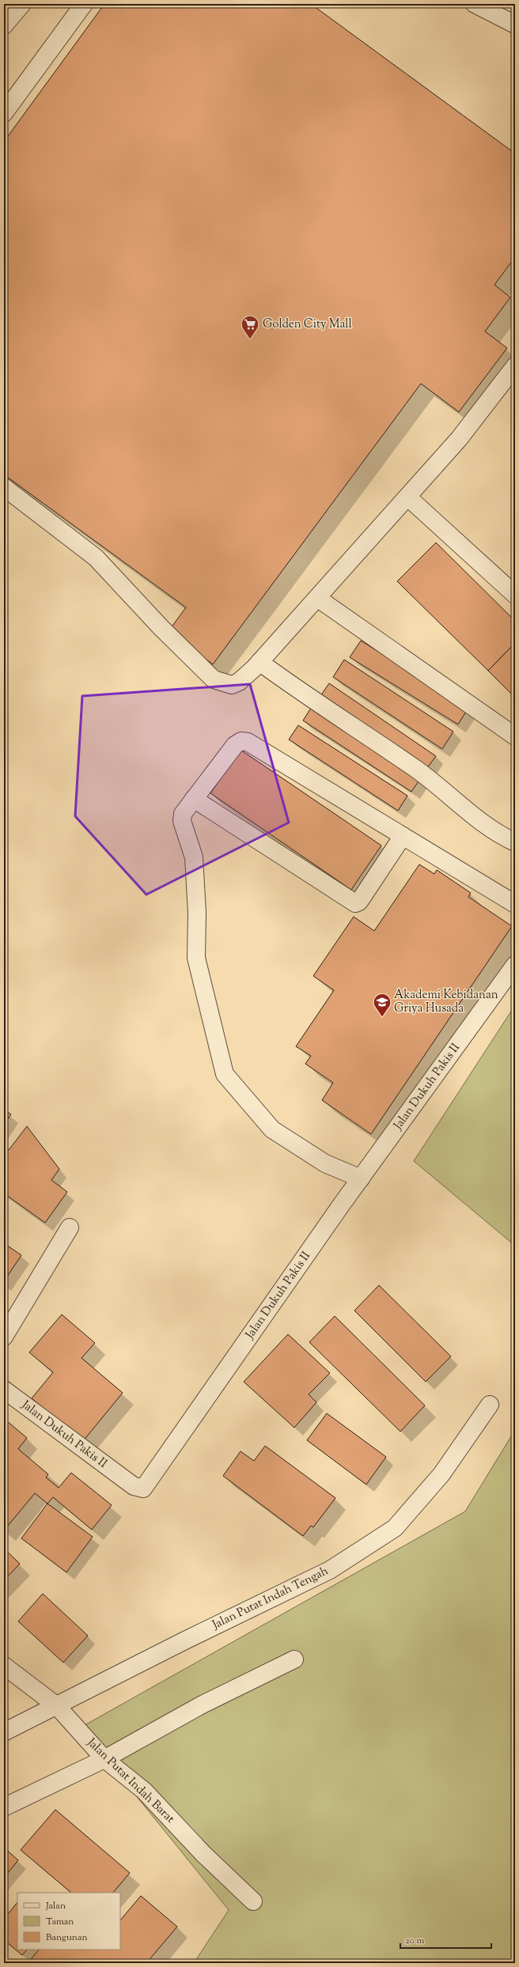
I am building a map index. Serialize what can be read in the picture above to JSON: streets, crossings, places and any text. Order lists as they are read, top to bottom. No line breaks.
{"streets":{"street":["Jalan Dukuh Pakis II","Jalan Putat Indah Tengah","Jalan Putat Indah Barat"]},"crossings":[["Jalan Putat Indah Tengah","Jalan Putat Indah Barat"]],"places":{"supermarket":["Golden City Mall"],"school or university":["Akademi Kebidanan Griya Husada"]},"legend":["Jalan","Taman","Bangunan"],"scale_bar":"20 m"}
